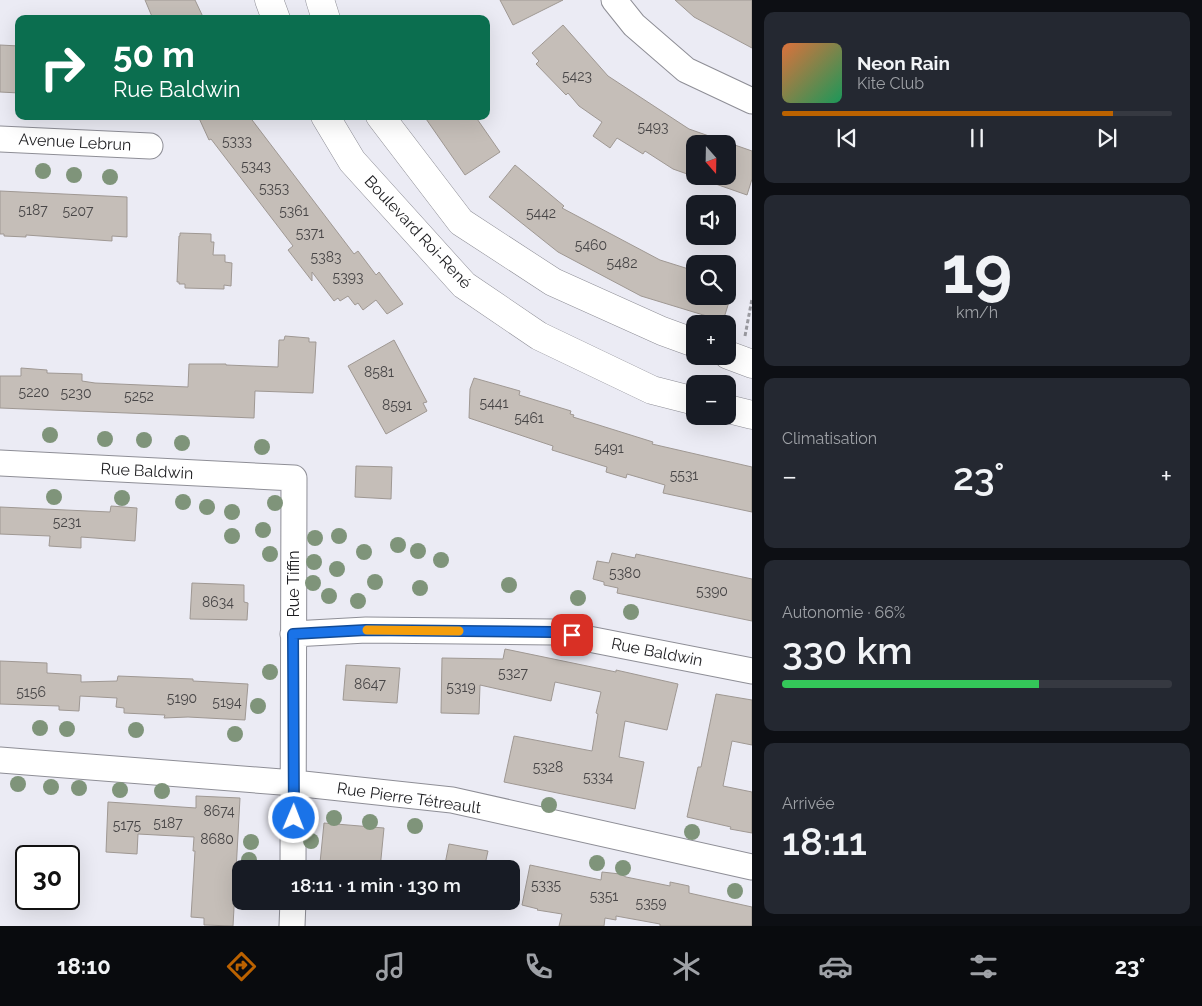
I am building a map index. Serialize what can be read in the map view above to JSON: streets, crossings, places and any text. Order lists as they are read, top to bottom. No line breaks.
{"streets":{"street":["Avenue Lebrun","Boulevard Roi-René","Rue Baldwin","Rue Tiffin","Rue Pierre Tétreault"]},"crossings":[["Rue Baldwin","Rue Tiffin"],["Rue Tiffin","Rue Pierre Tétreault"]],"house_numbers":["5423","5493","5333","5343","5353","5187","5207","5361","5442","5371","5460","5383","5482","5393","8581","5220","5230","5252","5441","8591","5461","5491","5531","5231","5380","5390","8634","5327","8647","5319","5156","5190","5194","5328","5334","8674","5187","5175","8680","5335","5351","5359"],"north":"bottom","page":{"turn":["50 m","Rue Baldwin"],"song":["Neon Rain","Kite Club"],"map_buttons":["+","−"],"tile":[["19","km/h"],"Climatisation",["Autonomie · 66%","330 km"],["Arrivée","18:11"]],"heat":["−","23°","+"],"limit":"30","trip":"18:11 · 1 min · 130 m","tabs":["18:10","23°"]}}
